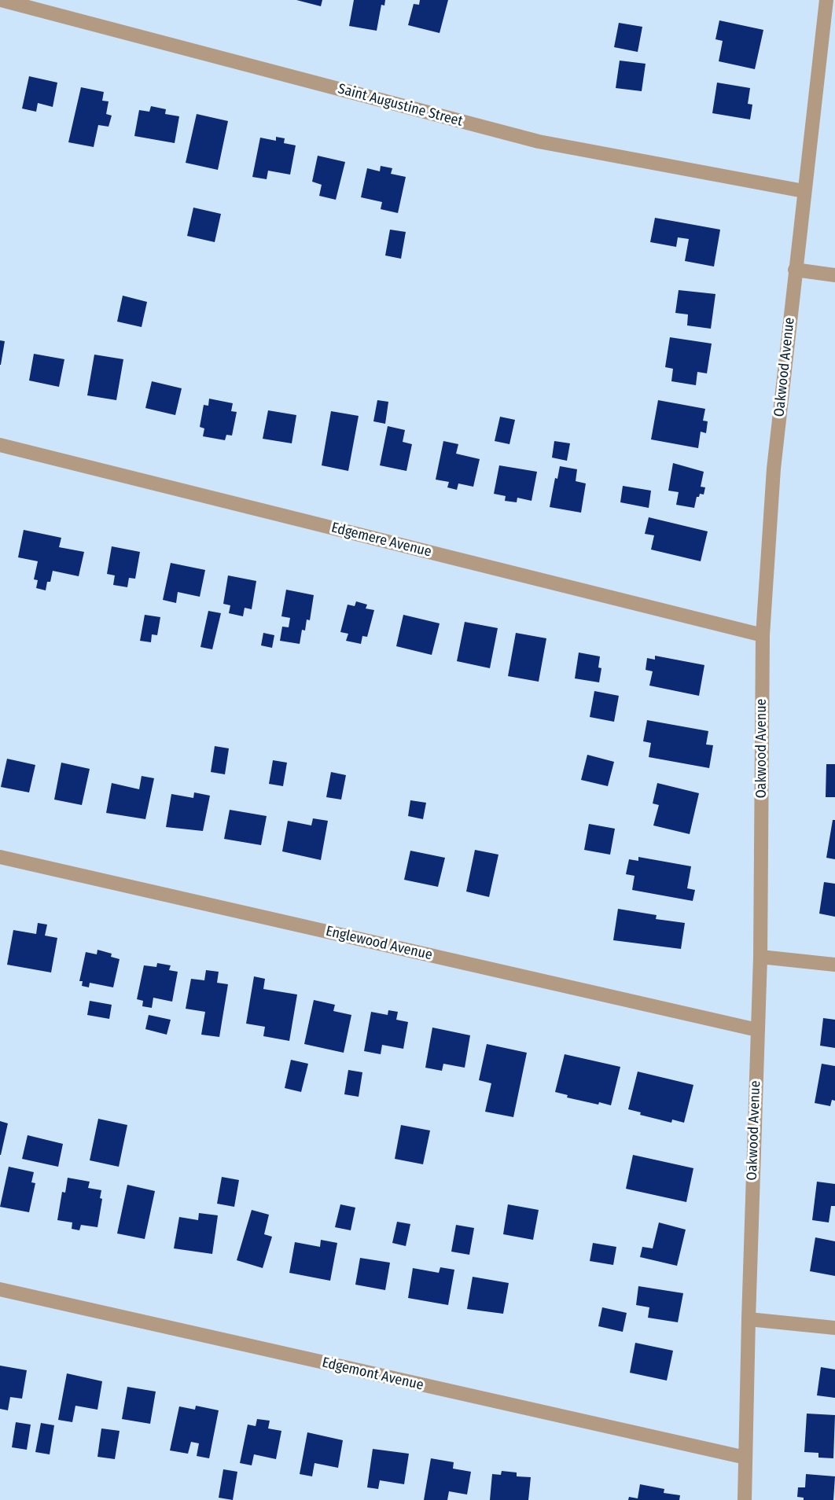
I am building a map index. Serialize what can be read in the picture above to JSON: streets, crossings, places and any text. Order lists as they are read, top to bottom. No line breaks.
{"streets":{"street":["Saint Augustine Street","Oakwood Avenue","Edgemere Avenue","Englewood Avenue","Edgemont Avenue"]},"crossings":[["Saint Augustine Street","Oakwood Avenue"],["Oakwood Avenue","Edgemere Avenue"],["Oakwood Avenue","Englewood Avenue"],["Oakwood Avenue","Edgemont Avenue"]]}
